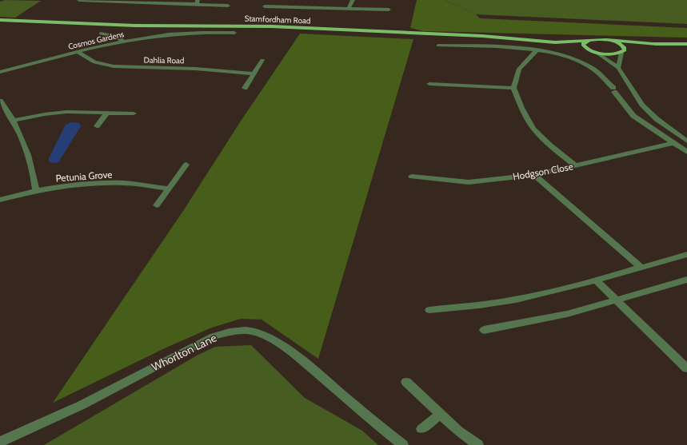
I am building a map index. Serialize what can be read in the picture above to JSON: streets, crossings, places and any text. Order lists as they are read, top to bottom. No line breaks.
{"streets":{"main road":["Stamfordham Road"],"street":["Cosmos Gardens","Dahlia Road","Hodgson Close","Petunia Grove","Whorlton Lane"]},"crossings":[["Cosmos Gardens","Dahlia Road"]]}
